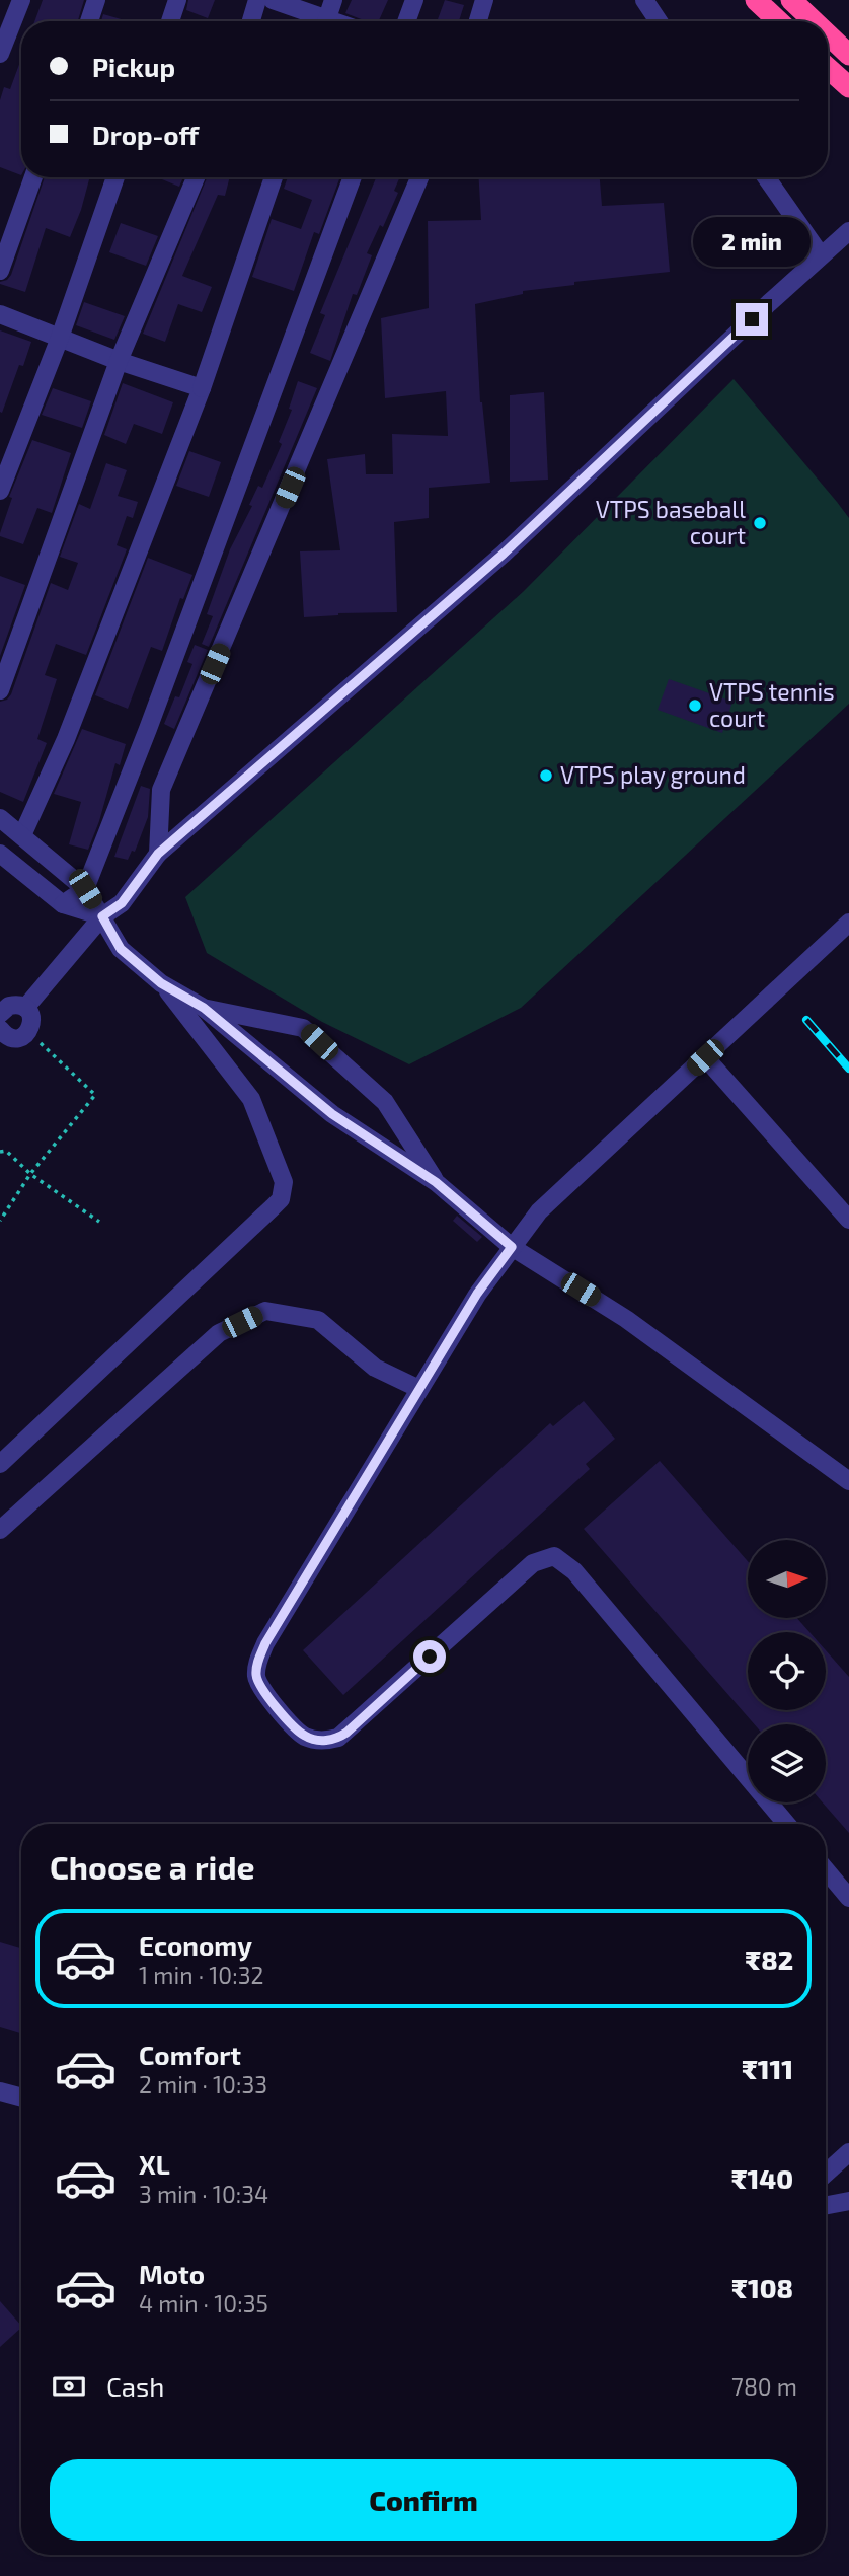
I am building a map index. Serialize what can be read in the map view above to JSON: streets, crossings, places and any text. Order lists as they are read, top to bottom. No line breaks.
{"places":["VTPS baseball court","VTPS tennis court","VTPS play ground"],"north":"right","page":{"banner":["Pickup","Drop-off"],"bubble":"2 min","heading":"Choose a ride","list":[{"name":"Economy","note":"1 min · 10:32","value":"₹82"},{"name":"Comfort","note":"2 min · 10:33","value":"₹111"},{"name":"XL","note":"3 min · 10:34","value":"₹140"},{"name":"Moto","note":"4 min · 10:35","value":"₹108"}],"pay":["Cash","780 m"],"buttons":"Confirm"}}
